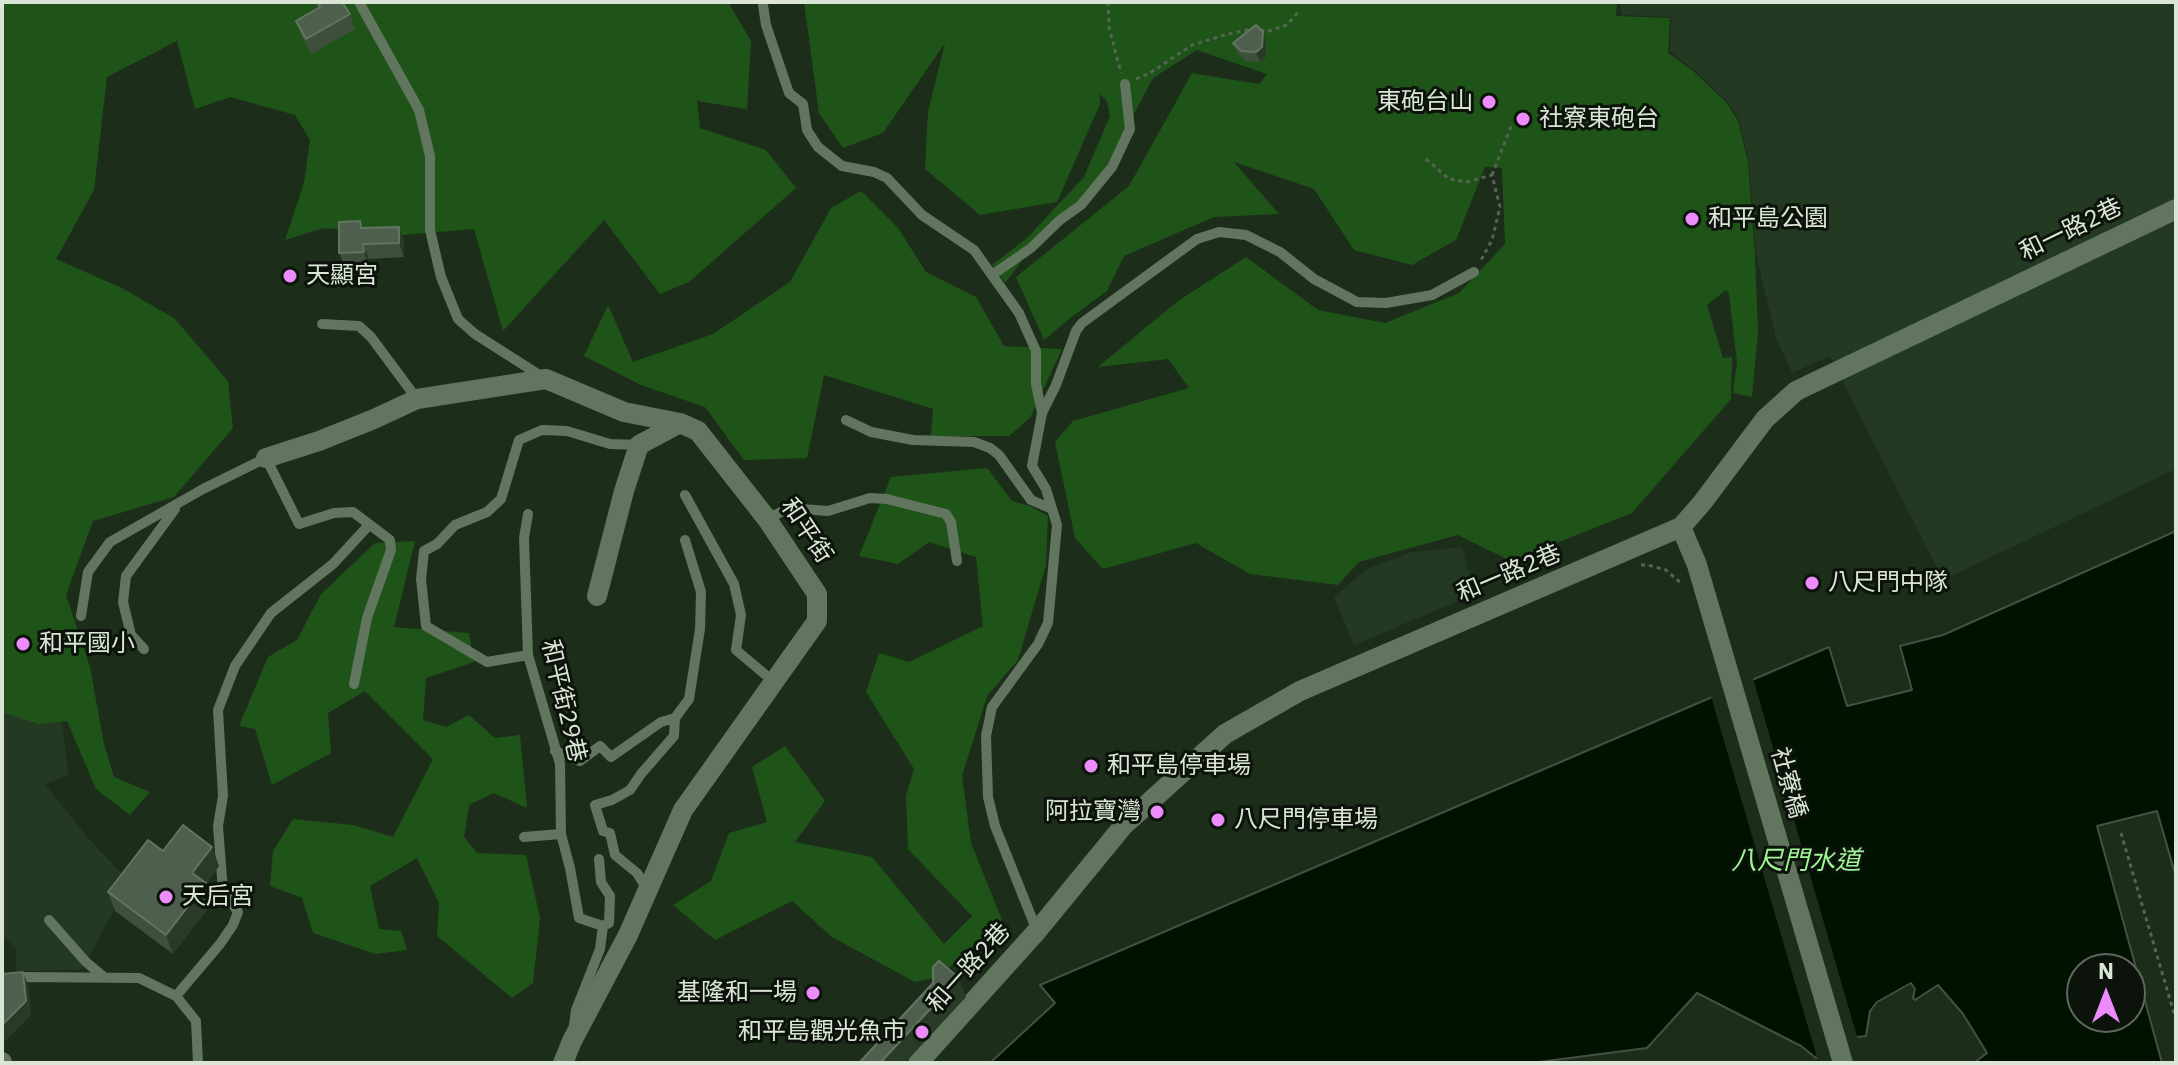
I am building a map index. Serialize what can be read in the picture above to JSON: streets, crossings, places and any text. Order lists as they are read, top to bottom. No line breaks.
{"streets":{"street":["和一路2巷","和平街","社寮橋"],"lane":["和平街29巷"]},"crossings":[["和一路2巷","社寮橋"]],"water":["八尺門水道"],"places":["東砲台山","社寮東砲台","和平島公園","天顯宮","八尺門中隊","和平國小","和平島停車場","阿拉寶灣","八尺門停車場","天后宮","基隆和一場","和平島觀光魚市"],"north":"top"}
